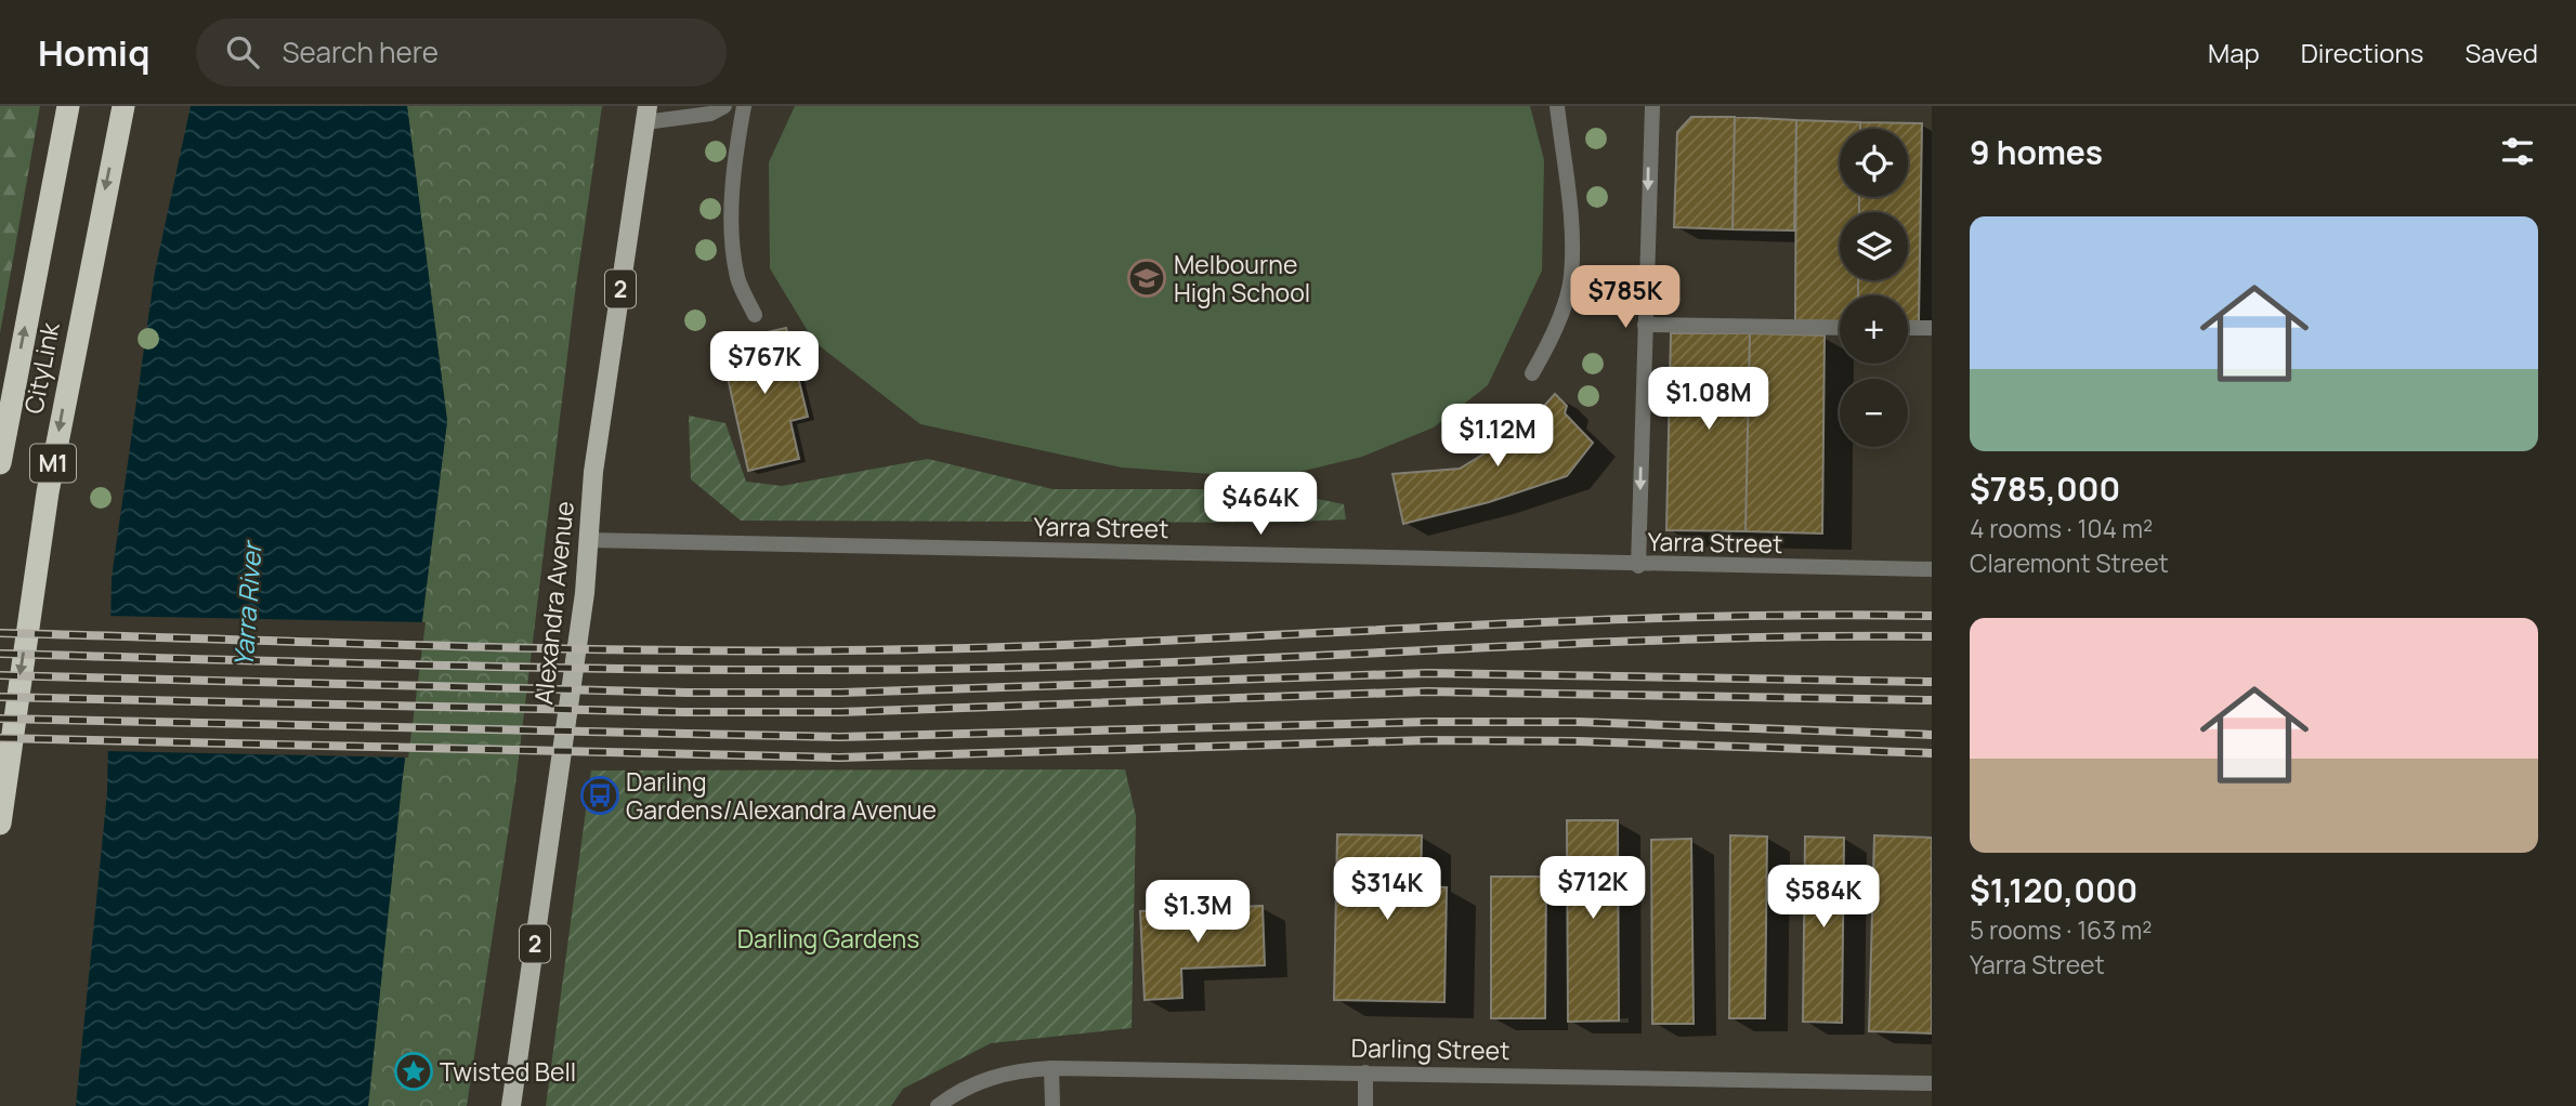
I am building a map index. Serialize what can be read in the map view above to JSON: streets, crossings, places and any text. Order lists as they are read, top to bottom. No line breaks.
{"streets":{"highway":["CityLink","M1"],"main road":["2","Alexandra Avenue"],"street":["Yarra Street","Darling Street"]},"crossings":[["Yarra Street","Alexandra Avenue"]],"water":["Yarra River"],"parks":["Darling Gardens"],"places":{"school or university":["Melbourne High School"],"bus stop":["Darling Gardens/Alexandra Avenue"],"place":["Twisted Bell"]},"page":{"header":"Homiq","search":"Search here","nav":["Map","Directions","Saved"],"heading":"9 homes","map_buttons":["+","−"],"list":[{"name":"$785,000","note":"4 rooms · 104 m² · Claremont Street"},{"name":"$1,120,000","note":"5 rooms · 163 m² · Yarra Street"}],"price":["$785K","$767K","$1.08M","$1.12M","$464K","$712K","$314K","$584K","$1.3M"]}}
